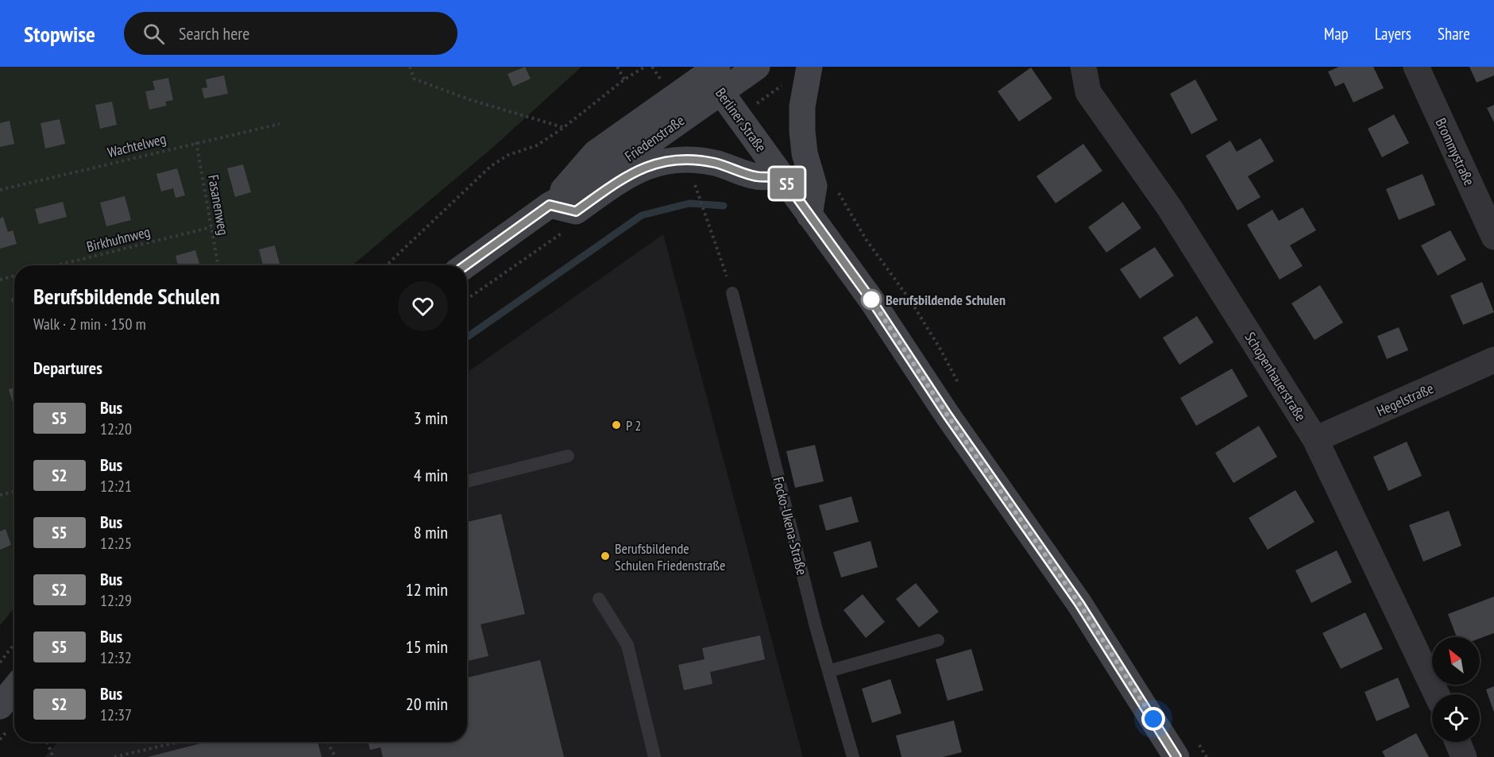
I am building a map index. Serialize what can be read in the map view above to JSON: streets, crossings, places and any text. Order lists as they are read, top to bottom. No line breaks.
{"streets":{"main road":["Berliner Straße","Friedenstraße"],"street":["Brommystraße","Schopenhauerstraße","Hegelstraße"],"lane":["Focko-Ukena-Straße"],"path":["Wachtelweg","Fasanenweg","Birkhuhnweg"]},"crossings":[["Berliner Straße","Friedenstraße"],["Wachtelweg","Fasanenweg"],["Fasanenweg","Birkhuhnweg"],["Schopenhauerstraße","Hegelstraße"]],"places":["Berufsbildende Schulen","P 2","Berufsbildende Schulen Friedenstraße"],"lines":["bus line S5"],"north":"top left","page":{"header":"Stopwise","search":"Search here","nav":["Map","Layers","Share"],"on_map":"S5","heading":[["Berufsbildende Schulen","Walk · 2 min · 150 m"],"Departures"],"list":[{"mark":"S5","name":"Bus","note":"12:20","value":"3 min"},{"mark":"S2","name":"Bus","note":"12:21","value":"4 min"},{"mark":"S5","name":"Bus","note":"12:25","value":"8 min"},{"mark":"S2","name":"Bus","note":"12:29","value":"12 min"},{"mark":"S5","name":"Bus","note":"12:32","value":"15 min"},{"mark":"S2","name":"Bus","note":"12:37","value":"20 min"}]}}
